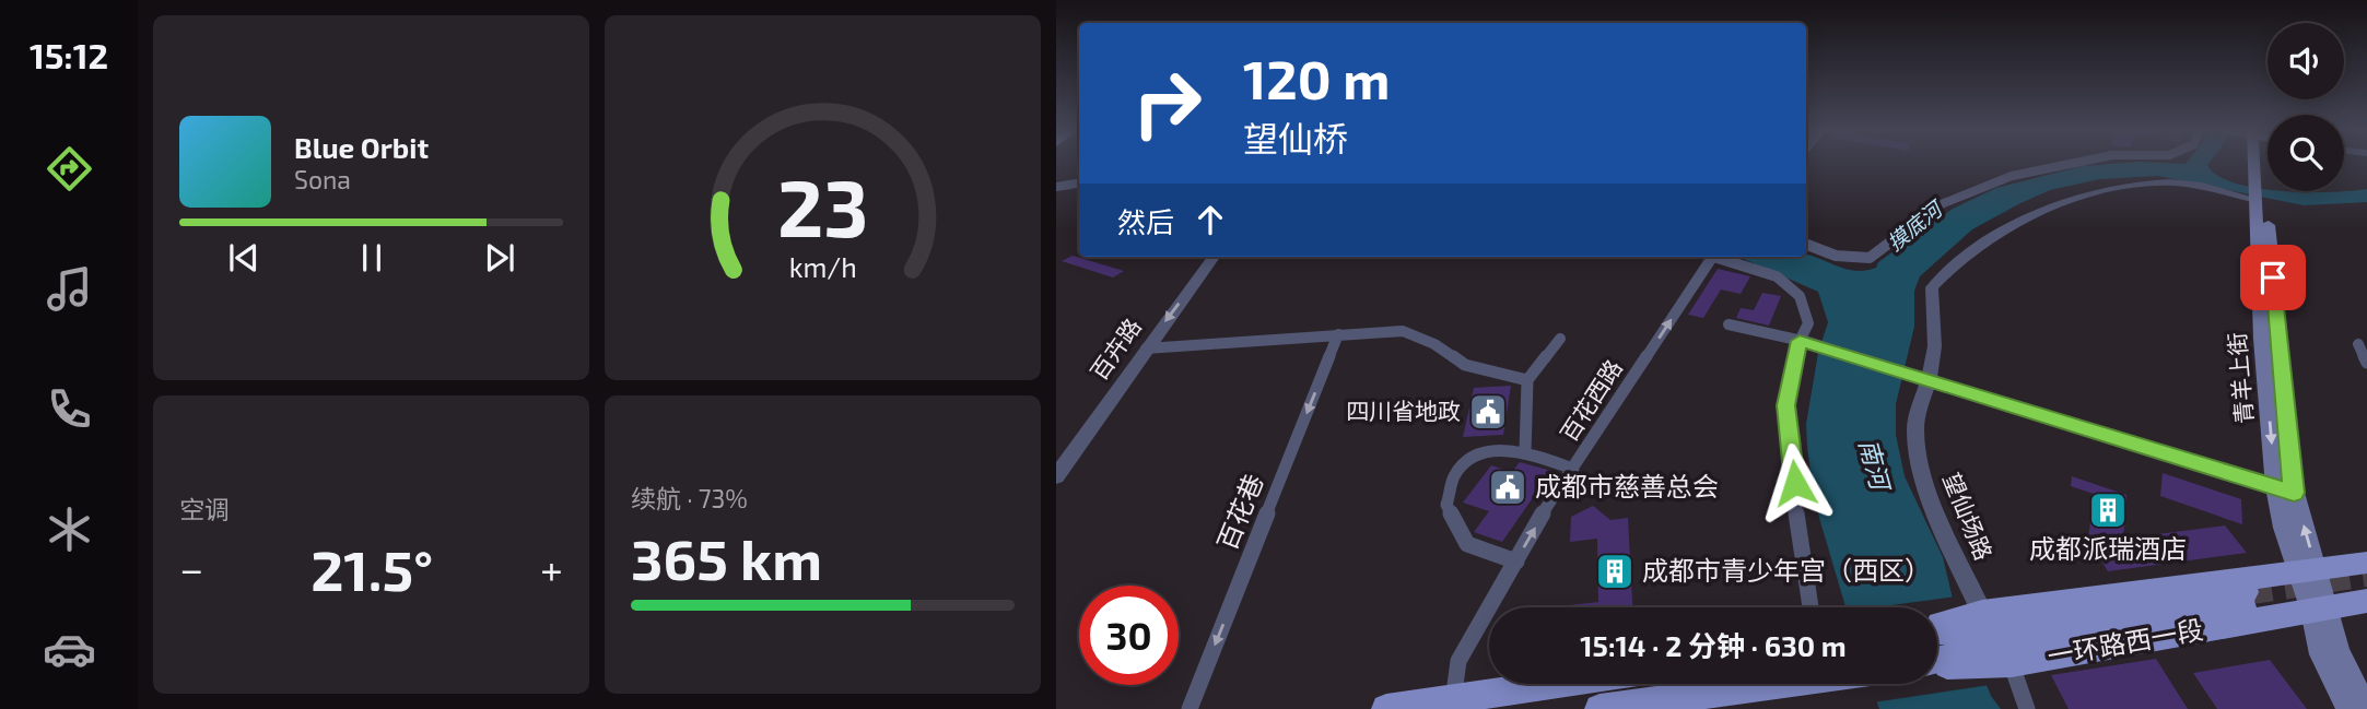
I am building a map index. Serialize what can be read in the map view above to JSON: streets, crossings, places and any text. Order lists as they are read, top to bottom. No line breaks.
{"streets":{"main road":["青羊上街","一环路西一段"],"street":["百卉路","百花西路","百花巷","望仙场路"]},"crossings":[["青羊上街","望仙场路"],["青羊上街","一环路西一段"],["望仙场路","一环路西一段"]],"one_way":["百卉路","百花西路","百花巷"],"water":["摸底河","南河"],"places":{"public building":["四川省地政","成都市慈善总会"],"building":["成都派瑞酒店","成都市青少年宫（西区）"]},"page":{"tabs":"15:12","turn":["120 m","望仙桥"],"song":["Blue Orbit","Sona"],"then":"然后","tile":["空调",["续航 · 73%","365 km"]],"heat":["−","21.5°","+"],"limit":"30","trip":"15:14 · 2 分钟 · 630 m","gauge":["23","km/h"]}}
